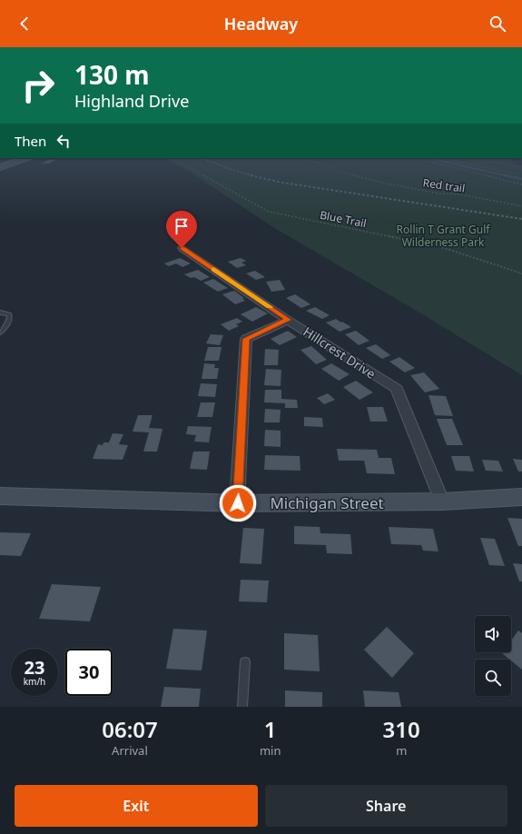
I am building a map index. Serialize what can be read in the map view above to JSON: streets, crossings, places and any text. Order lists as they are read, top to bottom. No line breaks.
{"streets":{"street":["Hillcrest Drive","Michigan Street"],"path":["Red trail","Blue Trail"]},"crossings":[["Hillcrest Drive","Michigan Street"]],"parks":["Rollin T Grant Gulf Wilderness Park"],"page":{"header":"Headway","turn":["130 m","Highland Drive"],"then":"Then","speed":"23 km/h","limit":"30","eta":["06:07","Arrival","1","min","310","m"],"buttons":["Exit","Share"]}}
